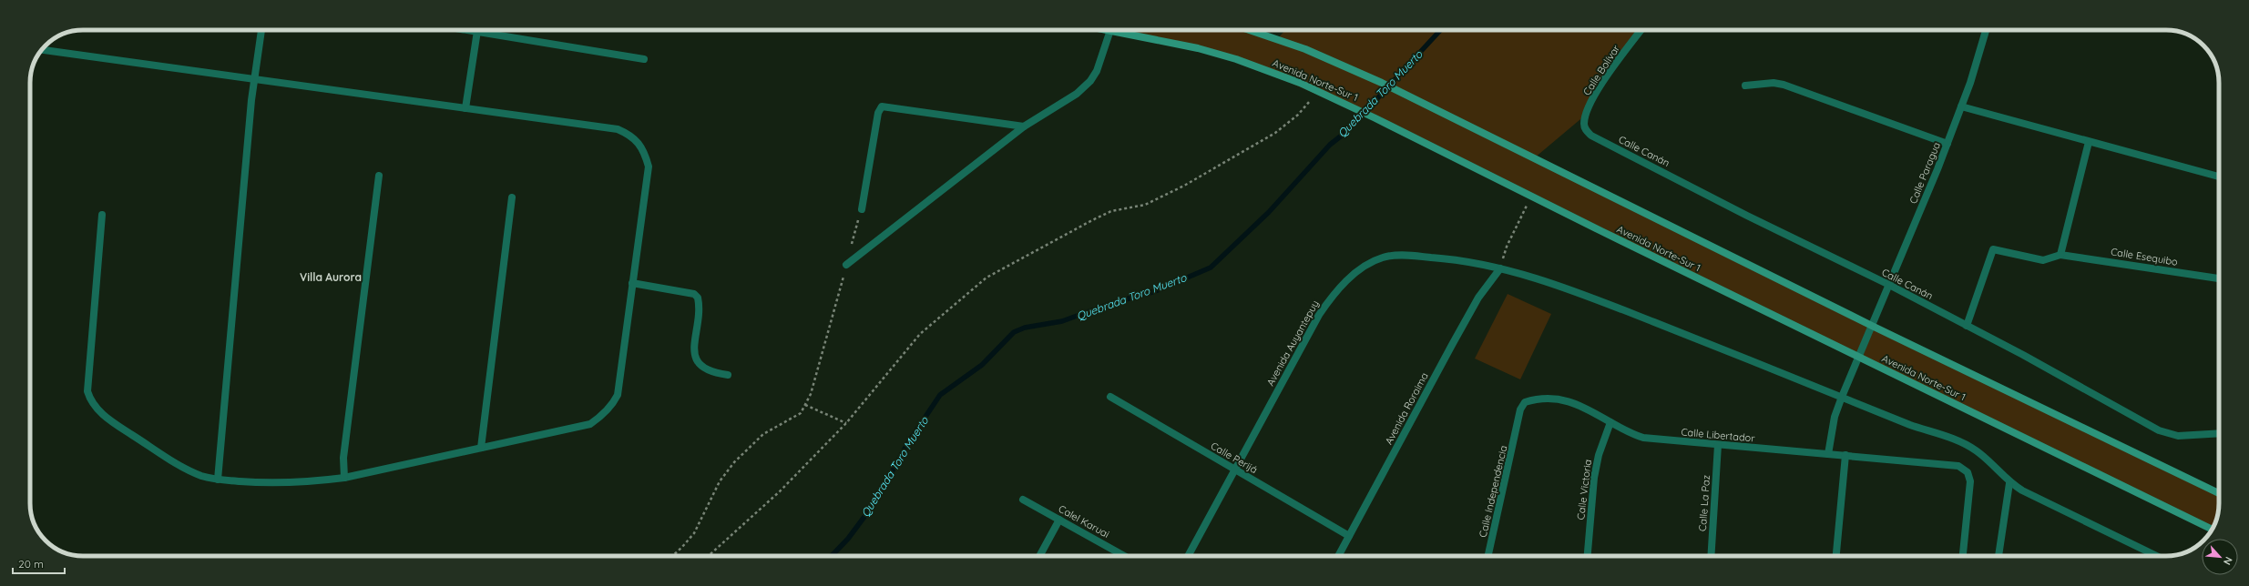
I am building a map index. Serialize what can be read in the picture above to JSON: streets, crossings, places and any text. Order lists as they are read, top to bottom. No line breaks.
{"streets":{"main road":["Avenida Norte-Sur 1"],"street":["Calle Bolívar","Calle Canán","Calle Paragua","Calle Esequibo","Avenida Auyantepuy","Avenida Roraima","Calle Libertador","Calle Perijá","Calle Victoria","Calle Independencia","Calle La Paz","Calel Karuai"]},"crossings":[["Calle Bolívar","Calle Canán"],["Avenida Norte-Sur 1","Calle Paragua"],["Calle Canán","Calle Paragua"],["Calle Paragua","Avenida Auyantepuy"],["Calle Paragua","Calle Libertador"],["Avenida Auyantepuy","Avenida Roraima"],["Avenida Auyantepuy","Calle Perijá"],["Avenida Roraima","Calle Perijá"],["Calle Libertador","Calle Victoria"],["Calle Libertador","Calle Independencia"],["Calle Libertador","Calle La Paz"]],"districts":["Villa Aurora"],"water":["Quebrada Toro Muerto"],"scale_bar":"20 m","north":"bottom right"}
